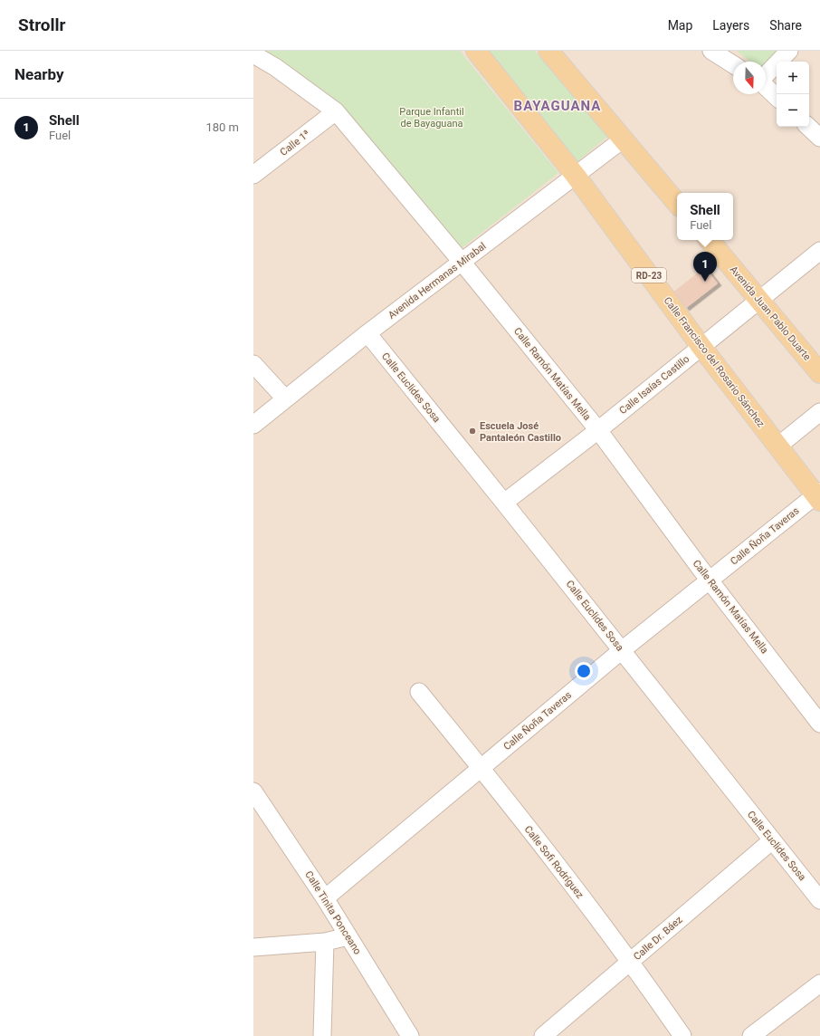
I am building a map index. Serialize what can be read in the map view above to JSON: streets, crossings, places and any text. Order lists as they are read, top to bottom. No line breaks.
{"streets":{"main road":["RD-23","Avenida Juan Pablo Duarte","Calle Francisco del Rosario Sánchez"],"street":["Calle 1ª","Avenida Hermanas Mirabal","Calle Ramón Matías Mella","Calle Isaías Castillo","Calle Euclides Sosa","Calle Ñoña Taveras","Calle Sofi Rodríguez","Calle Tinita Ponceano","Calle Dr. Báez"]},"crossings":[["Calle 1ª","Calle Ramón Matías Mella"],["Avenida Hermanas Mirabal","Calle Francisco del Rosario Sánchez"],["Avenida Hermanas Mirabal","Calle Ramón Matías Mella"],["Avenida Hermanas Mirabal","Calle Euclides Sosa"],["Avenida Juan Pablo Duarte","Calle Isaías Castillo"],["Calle Francisco del Rosario Sánchez","Calle Isaías Castillo"],["Calle Francisco del Rosario Sánchez","Calle Ñoña Taveras"],["Calle Ramón Matías Mella","Calle Isaías Castillo"],["Calle Ramón Matías Mella","Calle Ñoña Taveras"],["Calle Isaías Castillo","Calle Euclides Sosa"],["Calle Euclides Sosa","Calle Ñoña Taveras"],["Calle Euclides Sosa","Calle Dr. Báez"],["Calle Ñoña Taveras","Calle Sofi Rodríguez"],["Calle Ñoña Taveras","Calle Tinita Ponceano"],["Calle Sofi Rodríguez","Calle Dr. Báez"]],"districts":["BAYAGUANA"],"parks":["Parque Infantil de Bayaguana"],"places":["Escuela José Pantaleón Castillo"],"north":"bottom","page":{"header":"Strollr","nav":["Map","Layers","Share"],"heading":"Nearby","map_buttons":["+","−"],"list":[{"mark":"1","name":"Shell","note":"Fuel","value":"180 m"}],"popup":["Shell","Fuel"],"pins":"1"}}
